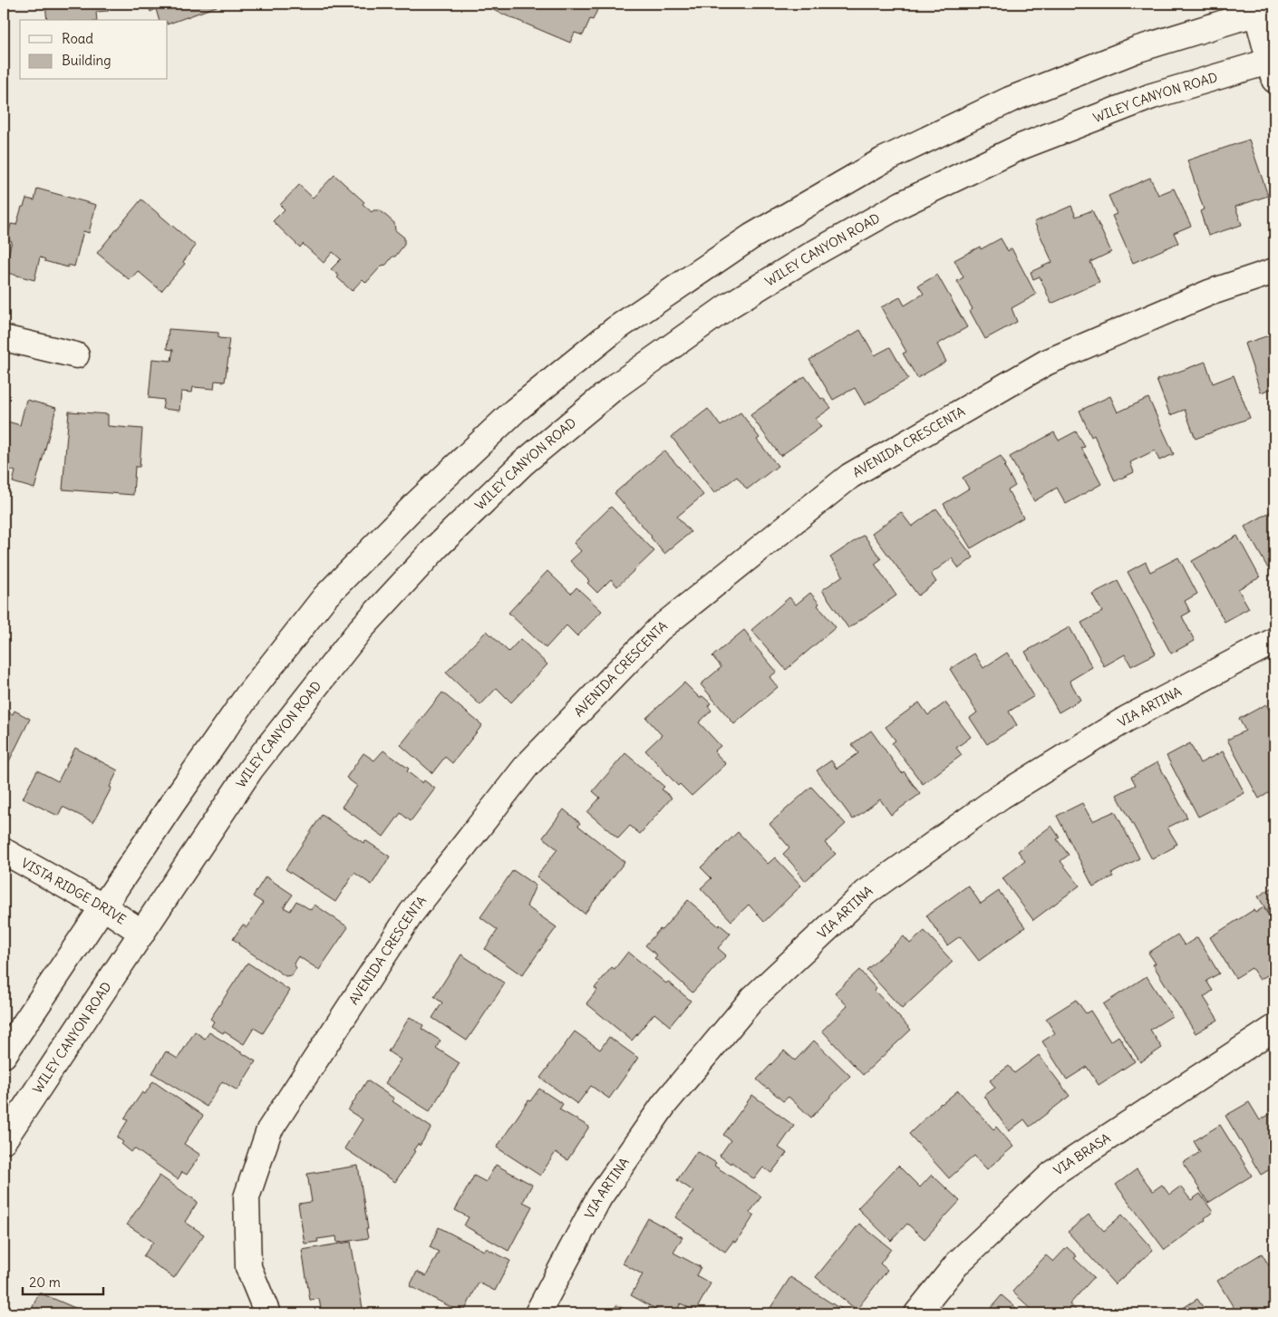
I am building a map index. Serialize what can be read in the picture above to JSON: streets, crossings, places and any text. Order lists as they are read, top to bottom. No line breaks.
{"streets":{"main road":["WILEY CANYON ROAD","AVENIDA CRESCENTA","VIA ARTINA","VISTA RIDGE DRIVE","VIA BRASA"]},"crossings":[["WILEY CANYON ROAD","VISTA RIDGE DRIVE"]],"legend":["Road","Building"],"scale_bar":"20 m"}
